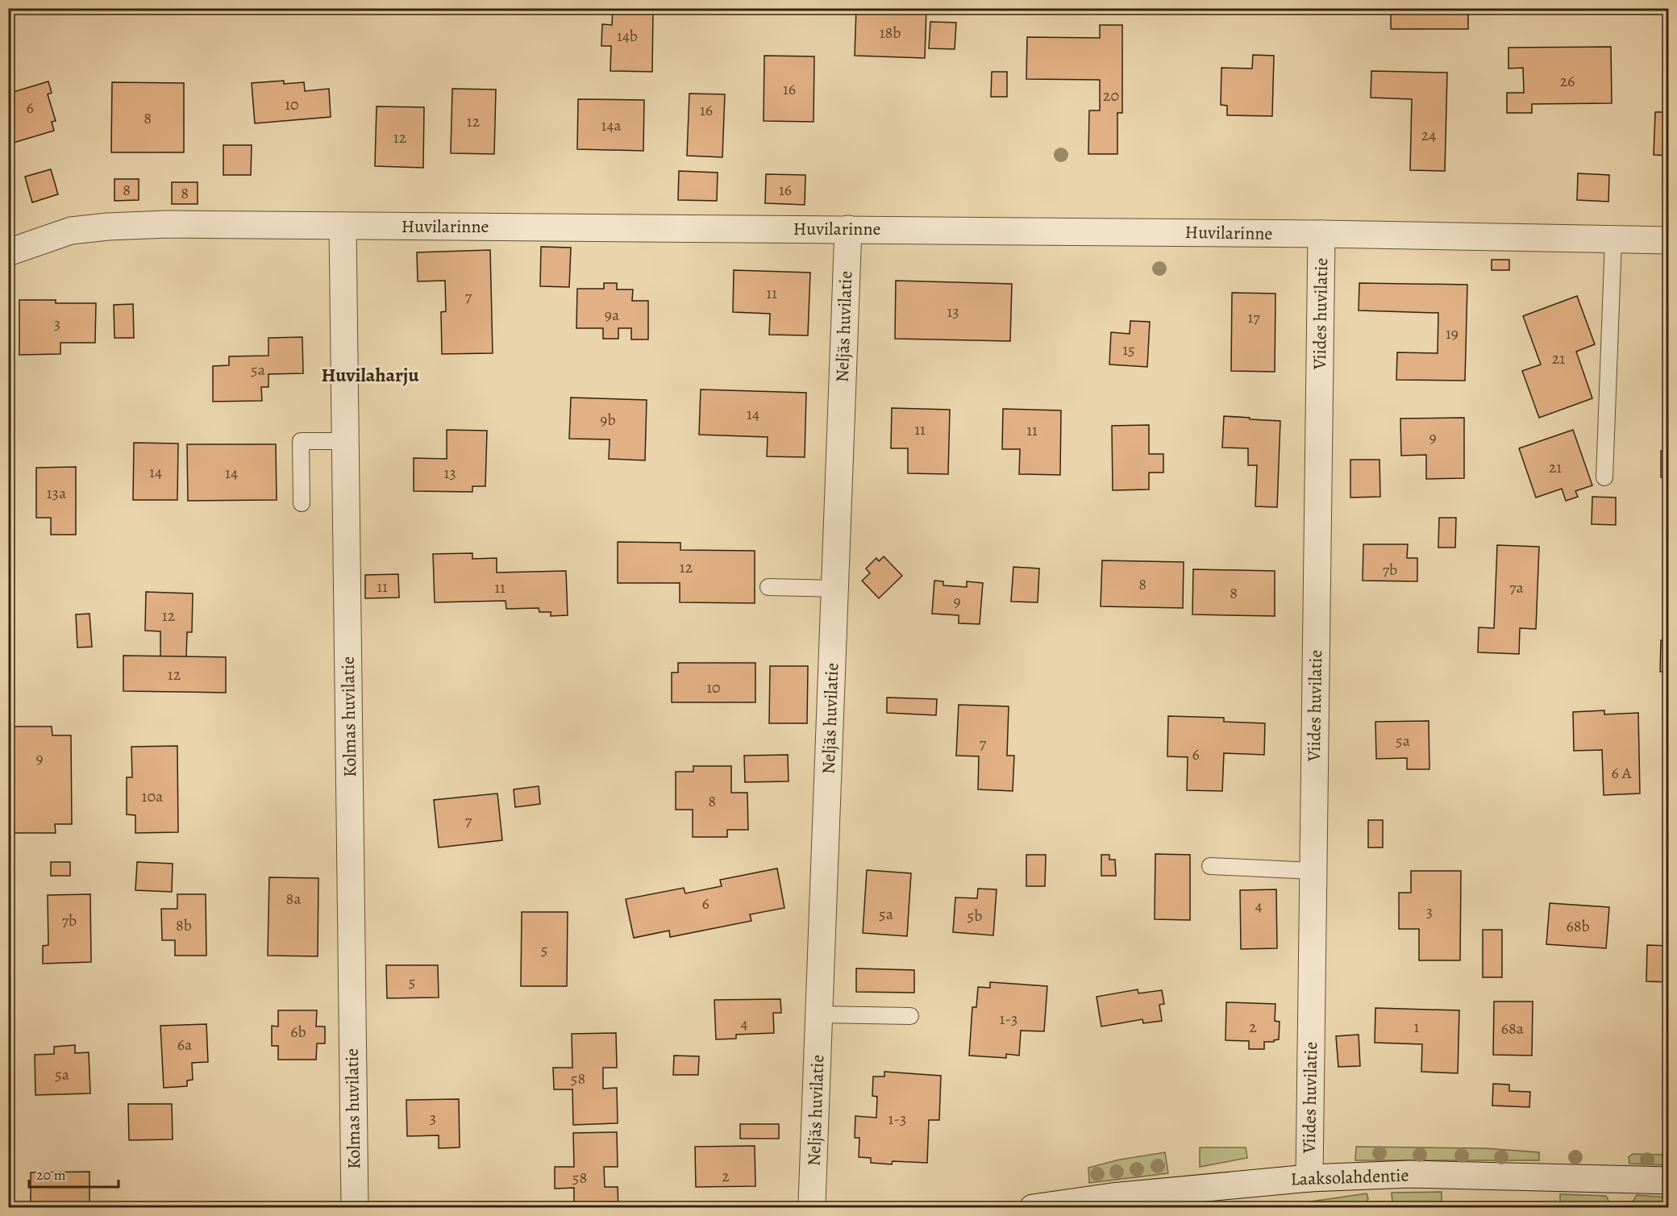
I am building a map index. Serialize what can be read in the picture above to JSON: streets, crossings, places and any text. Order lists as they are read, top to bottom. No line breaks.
{"streets":{"street":["Huvilarinne","Viides huvilatie","Neljäs huvilatie","Kolmas huvilatie","Laaksolahdentie"]},"crossings":[["Huvilarinne","Viides huvilatie"],["Huvilarinne","Neljäs huvilatie"],["Huvilarinne","Kolmas huvilatie"],["Viides huvilatie","Laaksolahdentie"]],"districts":["Huvilaharju"],"house_numbers":["18b","14b","26","16","20","10","6","16","8","12","14a","24","12","8","16","8","11","7","13","9a","17","3","19","15","21","5a","14","9b","11","11","9","21","14","14","13","13a","12","7b","8","11","11","7a","8","9","12","12","10","5a","7","6","9","6 A","10a","8","7","8a","6","4","3","5a","5b","7b","8b","68b","5","5","1-3","4","2","1","68a","6b","6a","5a","58","3","1-3","2","58"],"scale_bar":"20 m"}
